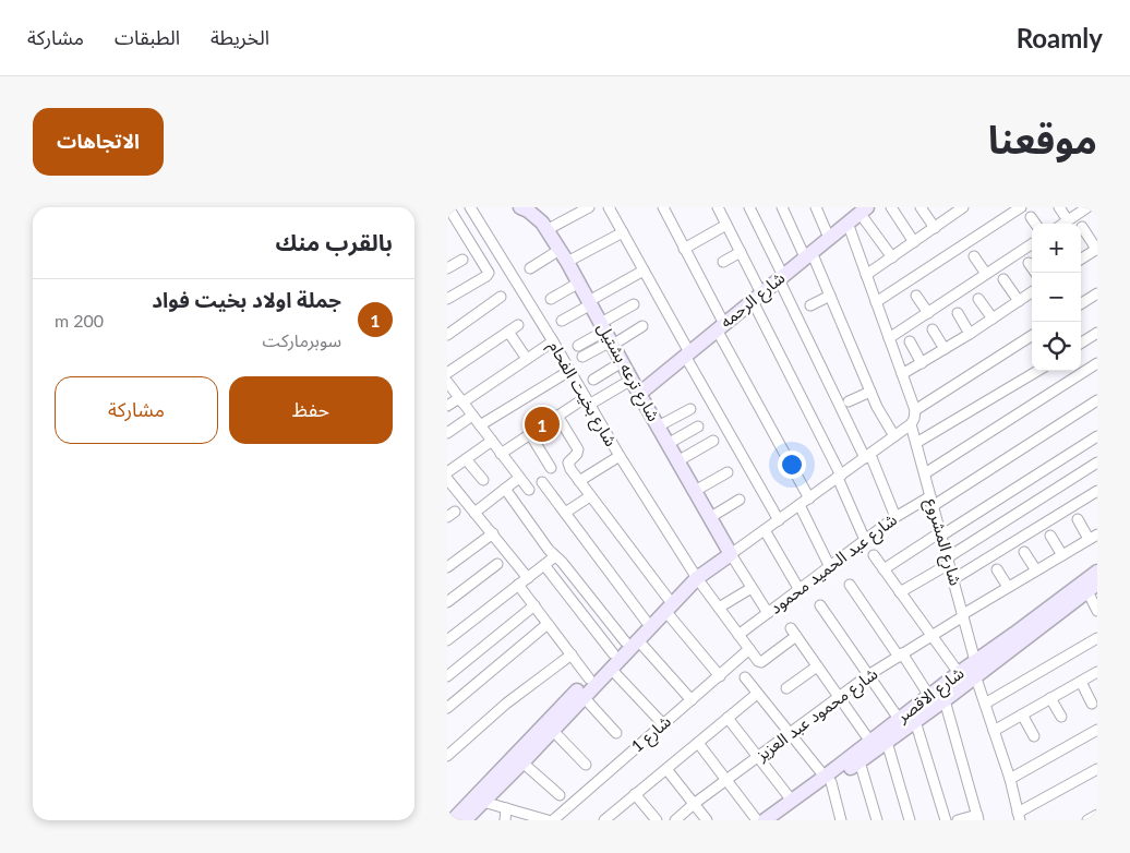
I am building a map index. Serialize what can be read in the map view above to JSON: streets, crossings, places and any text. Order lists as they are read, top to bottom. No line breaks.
{"streets":{"street":["شارع الرحمه","شارع ترعه بشتيل","شارع بخيت الفحام","شارع المشروع","شارع عبد الحميد محمود","شارع الاقصر","شارع محمود عبد العزيز","شارع 1"]},"crossings":[["شارع الرحمه","شارع ترعه بشتيل"],["شارع بخيت الفحام","شارع عبد الحميد محمود"],["شارع بخيت الفحام","شارع 1"],["شارع المشروع","شارع عبد الحميد محمود"],["شارع المشروع","شارع الاقصر"],["شارع المشروع","شارع محمود عبد العزيز"]],"page":{"header":"Roamly","nav":["الخريطة","الطبقات","مشاركة"],"title":"موقعنا","buttons":["الاتجاهات",["حفظ","مشاركة"]],"heading":"بالقرب منك","map_buttons":["+","−"],"list":[{"mark":"1","name":"جملة اولاد بخيت فواد","note":"سوبرماركت","value":"200 m"}],"pins":"1"}}
